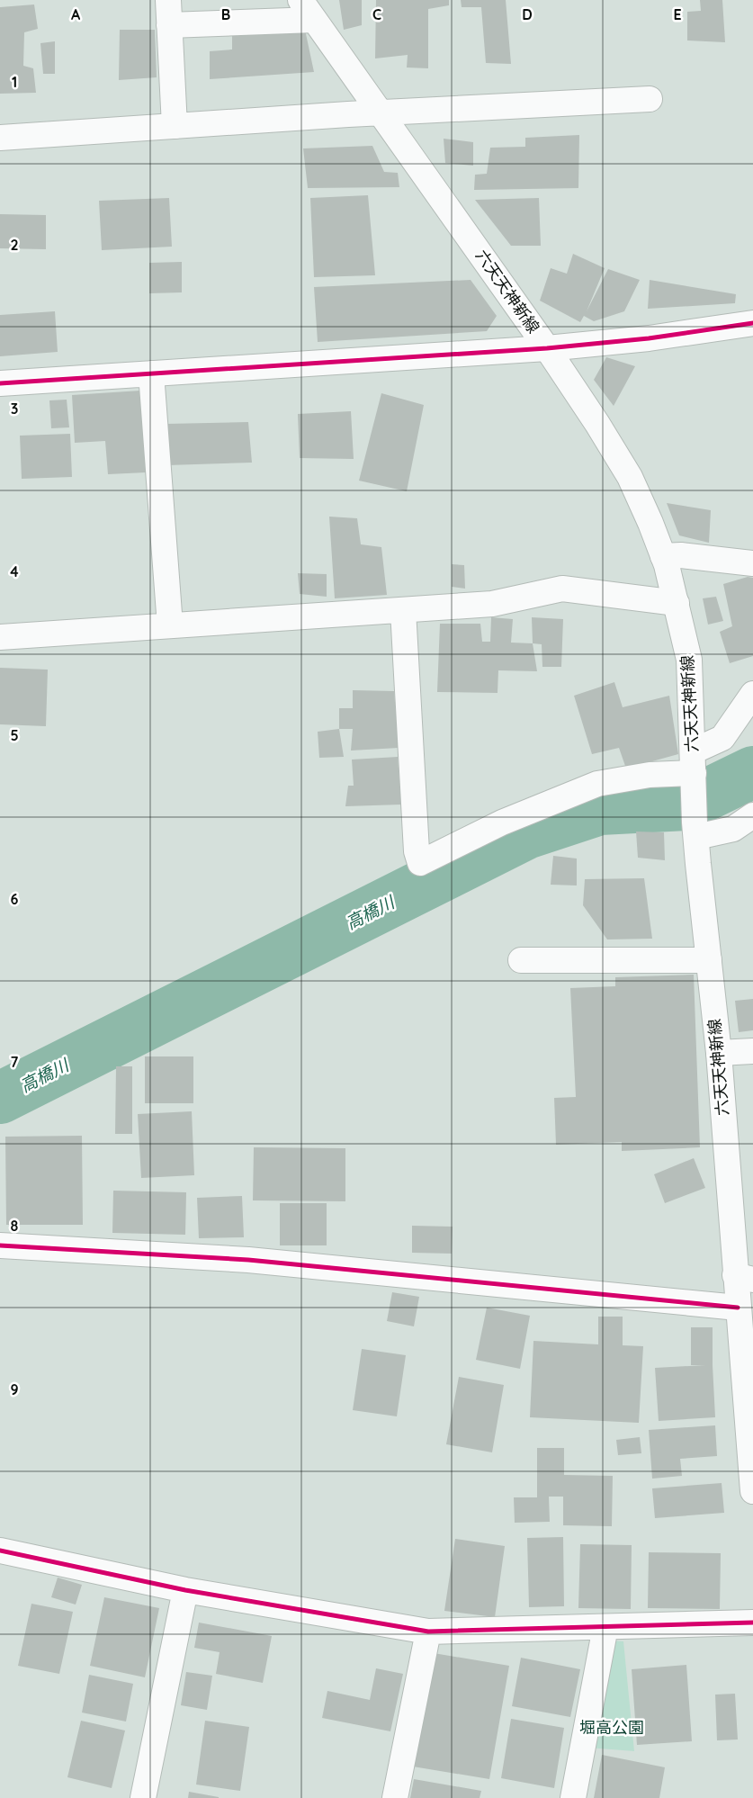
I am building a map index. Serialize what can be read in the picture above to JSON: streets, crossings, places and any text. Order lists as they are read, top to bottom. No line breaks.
{"streets":{"street":["六天天神新線"]},"water":["高橋川"],"parks":["堀高公園"],"grid":{"columns":["A","B","C","D","E"],"rows":["1","2","3","4","5","6","7","8","9"]}}
